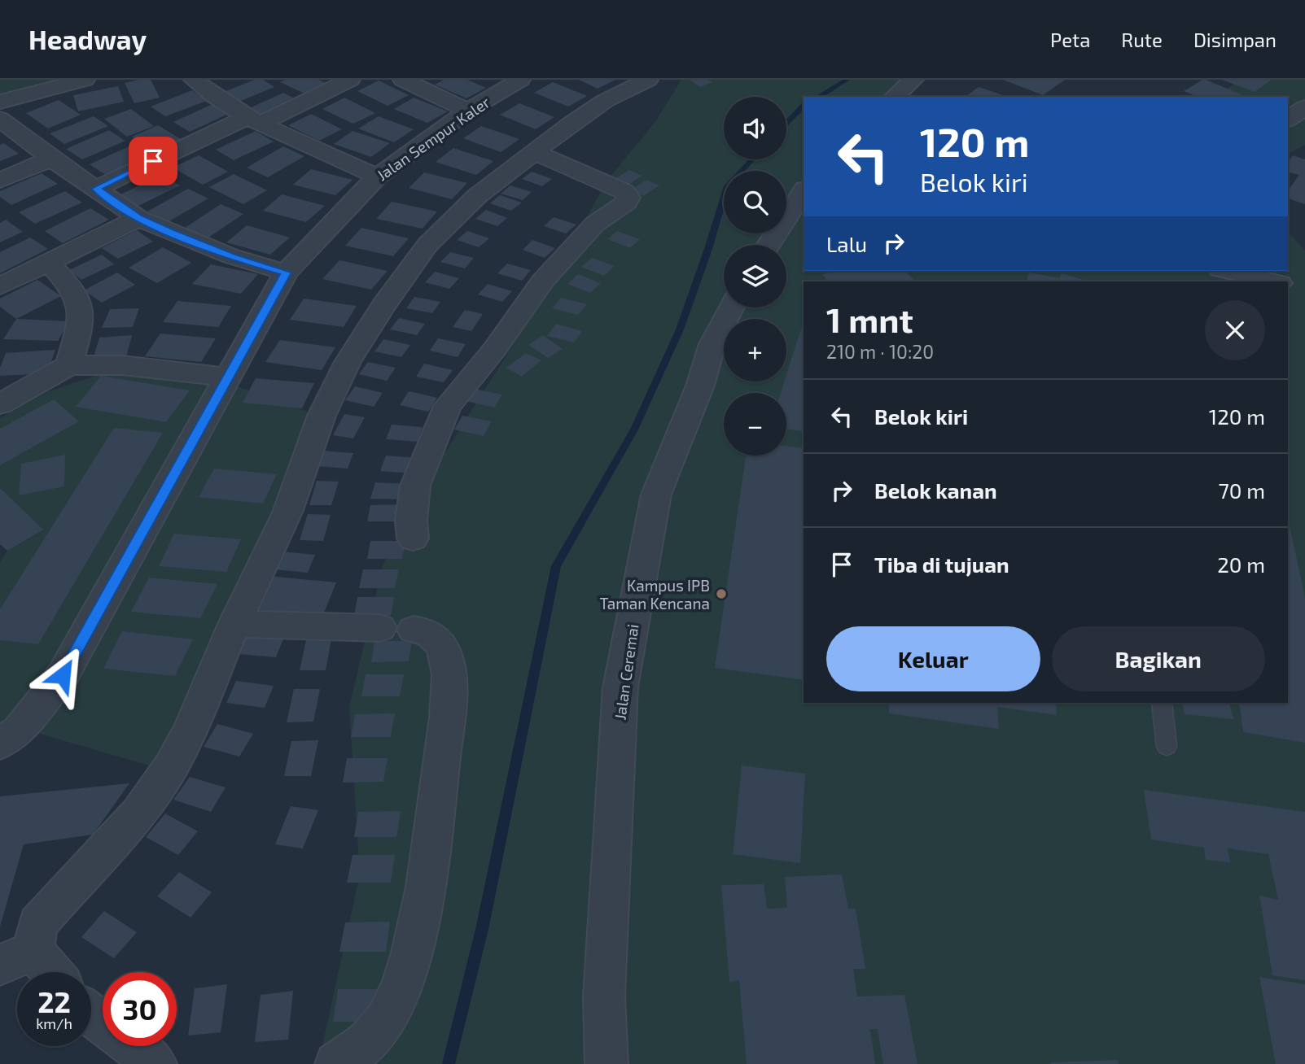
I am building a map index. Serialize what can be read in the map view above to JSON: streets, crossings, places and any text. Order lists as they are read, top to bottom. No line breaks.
{"streets":{"street":["Jalan Sempur Kaler","Jalan Ceremai"]},"places":["Kampus IPB Taman Kencana"],"page":{"header":"Headway","nav":["Peta","Rute","Disimpan"],"map_buttons":["+","−"],"turn":["120 m","Belok kiri"],"then":"Lalu","heading":["1 mnt","210 m · 10:20"],"list":[{"name":"Belok kiri","value":"120 m"},{"name":"Belok kanan","value":"70 m"},{"name":"Tiba di tujuan","value":"20 m"}],"buttons":["Keluar","Bagikan"],"speed":"22 km/h","limit":"30"}}
